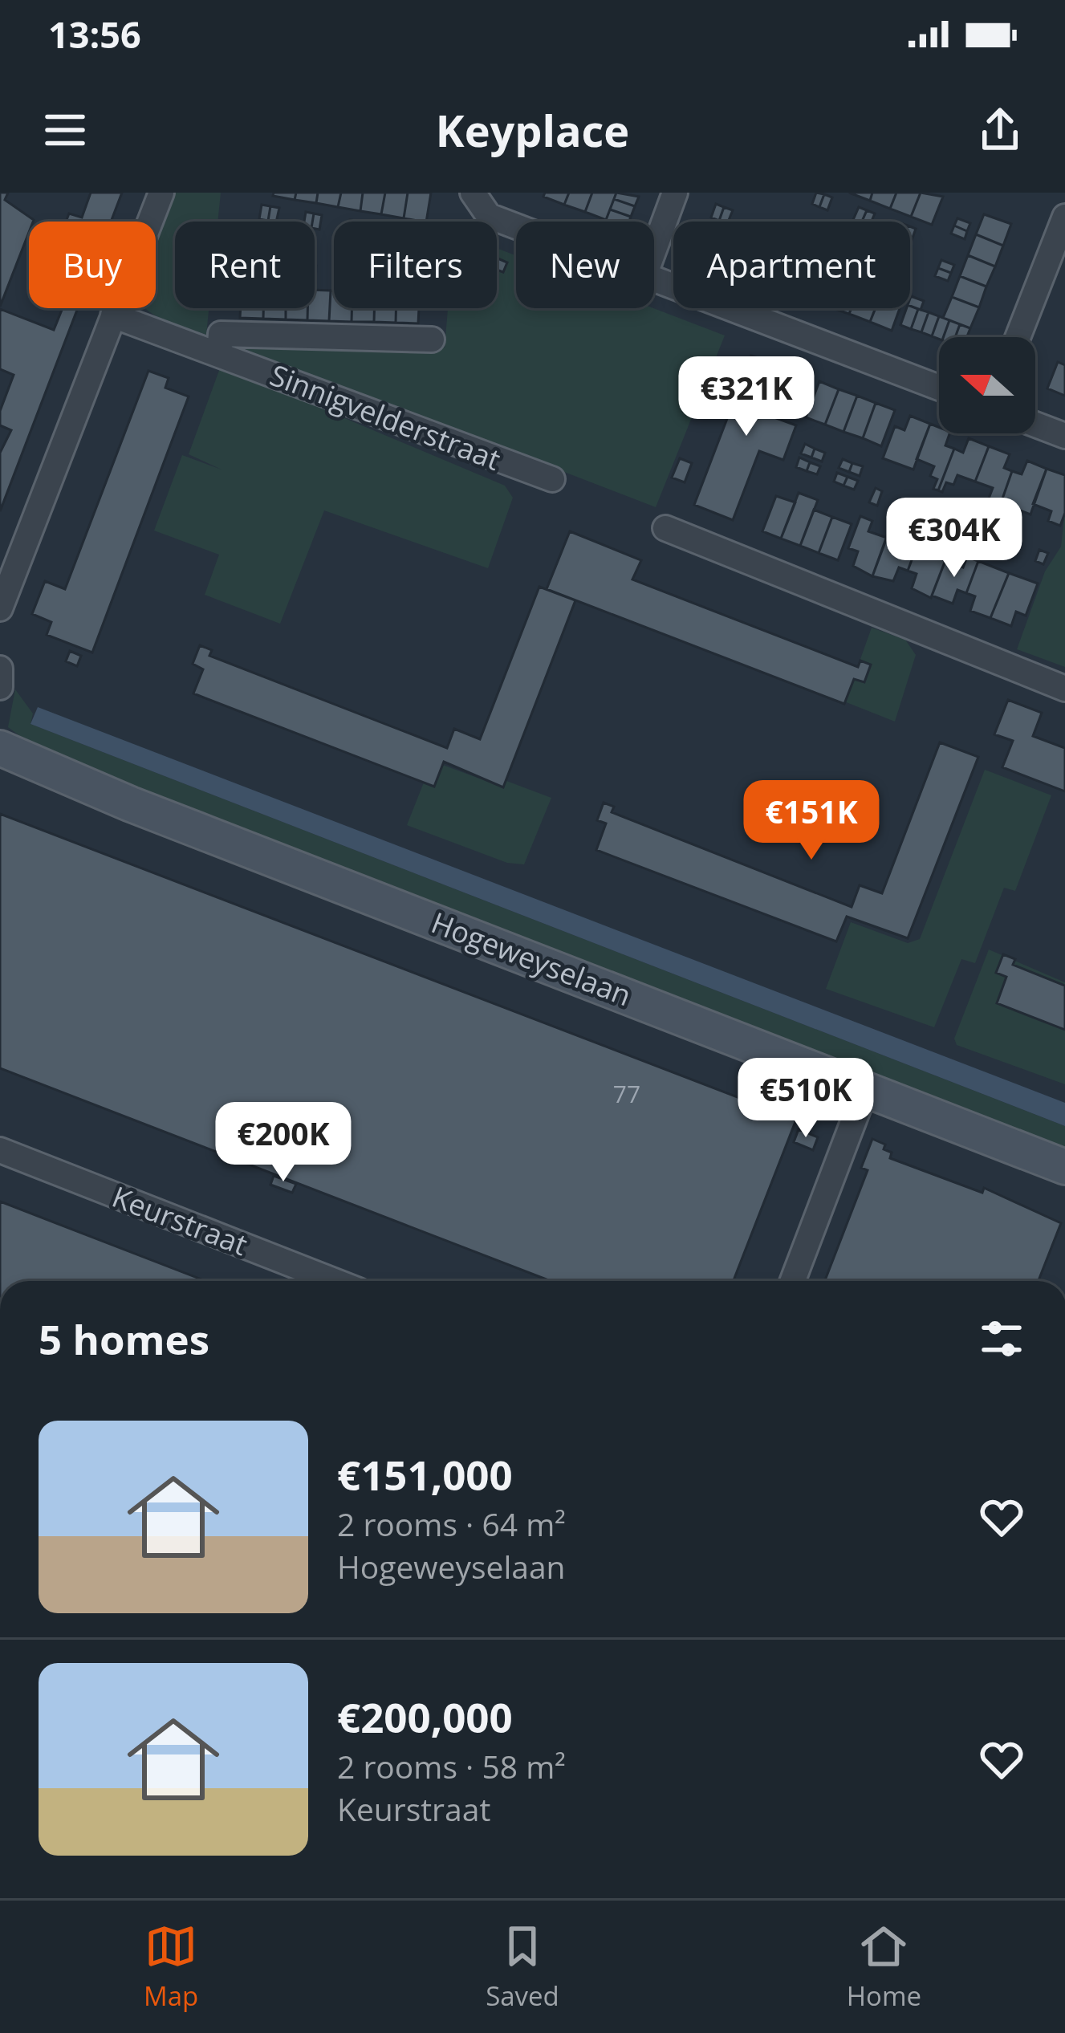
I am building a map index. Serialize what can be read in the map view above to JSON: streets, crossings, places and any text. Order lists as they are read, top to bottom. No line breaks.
{"streets":{"main road":["Hogeweyselaan"],"street":["Sinnigvelderstraat","Keurstraat"]},"house_numbers":["77"],"north":"left","page":{"status":"13:56","header":"Keyplace","chip":["Buy","Rent","Filters","New","Apartment"],"price":["€321K","€304K","€151K","€510K","€200K"],"heading":"5 homes","list":[{"name":"€151,000","note":"2 rooms · 64 m² · Hogeweyselaan"},{"name":"€200,000","note":"2 rooms · 58 m² · Keurstraat"}],"tabs":["Map","Saved","Home"]}}
